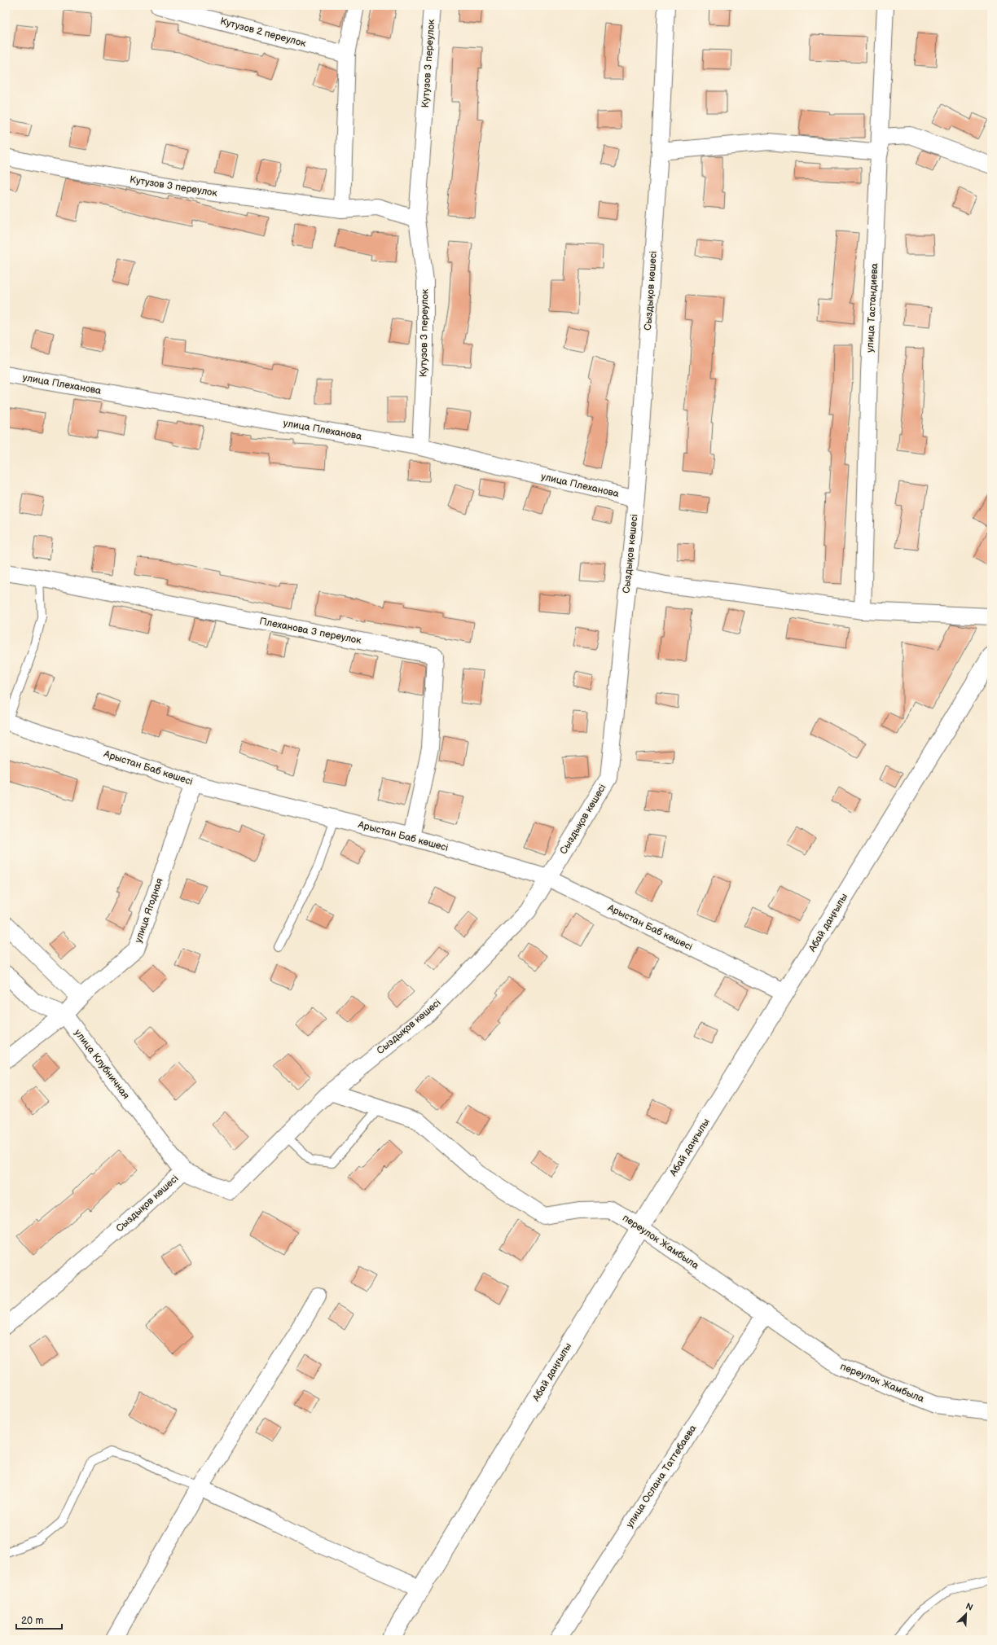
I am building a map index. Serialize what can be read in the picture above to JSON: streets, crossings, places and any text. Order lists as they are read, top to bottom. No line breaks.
{"streets":{"street":["Кутузов 2 переулок","Кутузов 3 переулок","Сыздықов көшесі","улица Тастандиева","улица Плеханова","Плеханова 3 переулок","Арыстан Баб көшесі","улица Ягодная","Абай даңғылы","улица Клубничная","переулок Жамбыла","улица Ослана Таттебаева"]},"crossings":[["Кутузов 3 переулок","улица Плеханова"],["Сыздықов көшесі","улица Плеханова"],["Сыздықов көшесі","Арыстан Баб көшесі"],["Сыздықов көшесі","улица Клубничная"],["Сыздықов көшесі","переулок Жамбыла"],["Плеханова 3 переулок","Арыстан Баб көшесі"],["Арыстан Баб көшесі","улица Ягодная"],["Арыстан Баб көшесі","Абай даңғылы"],["улица Ягодная","улица Клубничная"],["Абай даңғылы","переулок Жамбыла"],["переулок Жамбыла","улица Ослана Таттебаева"]],"scale_bar":"20 m","north":"top right"}
